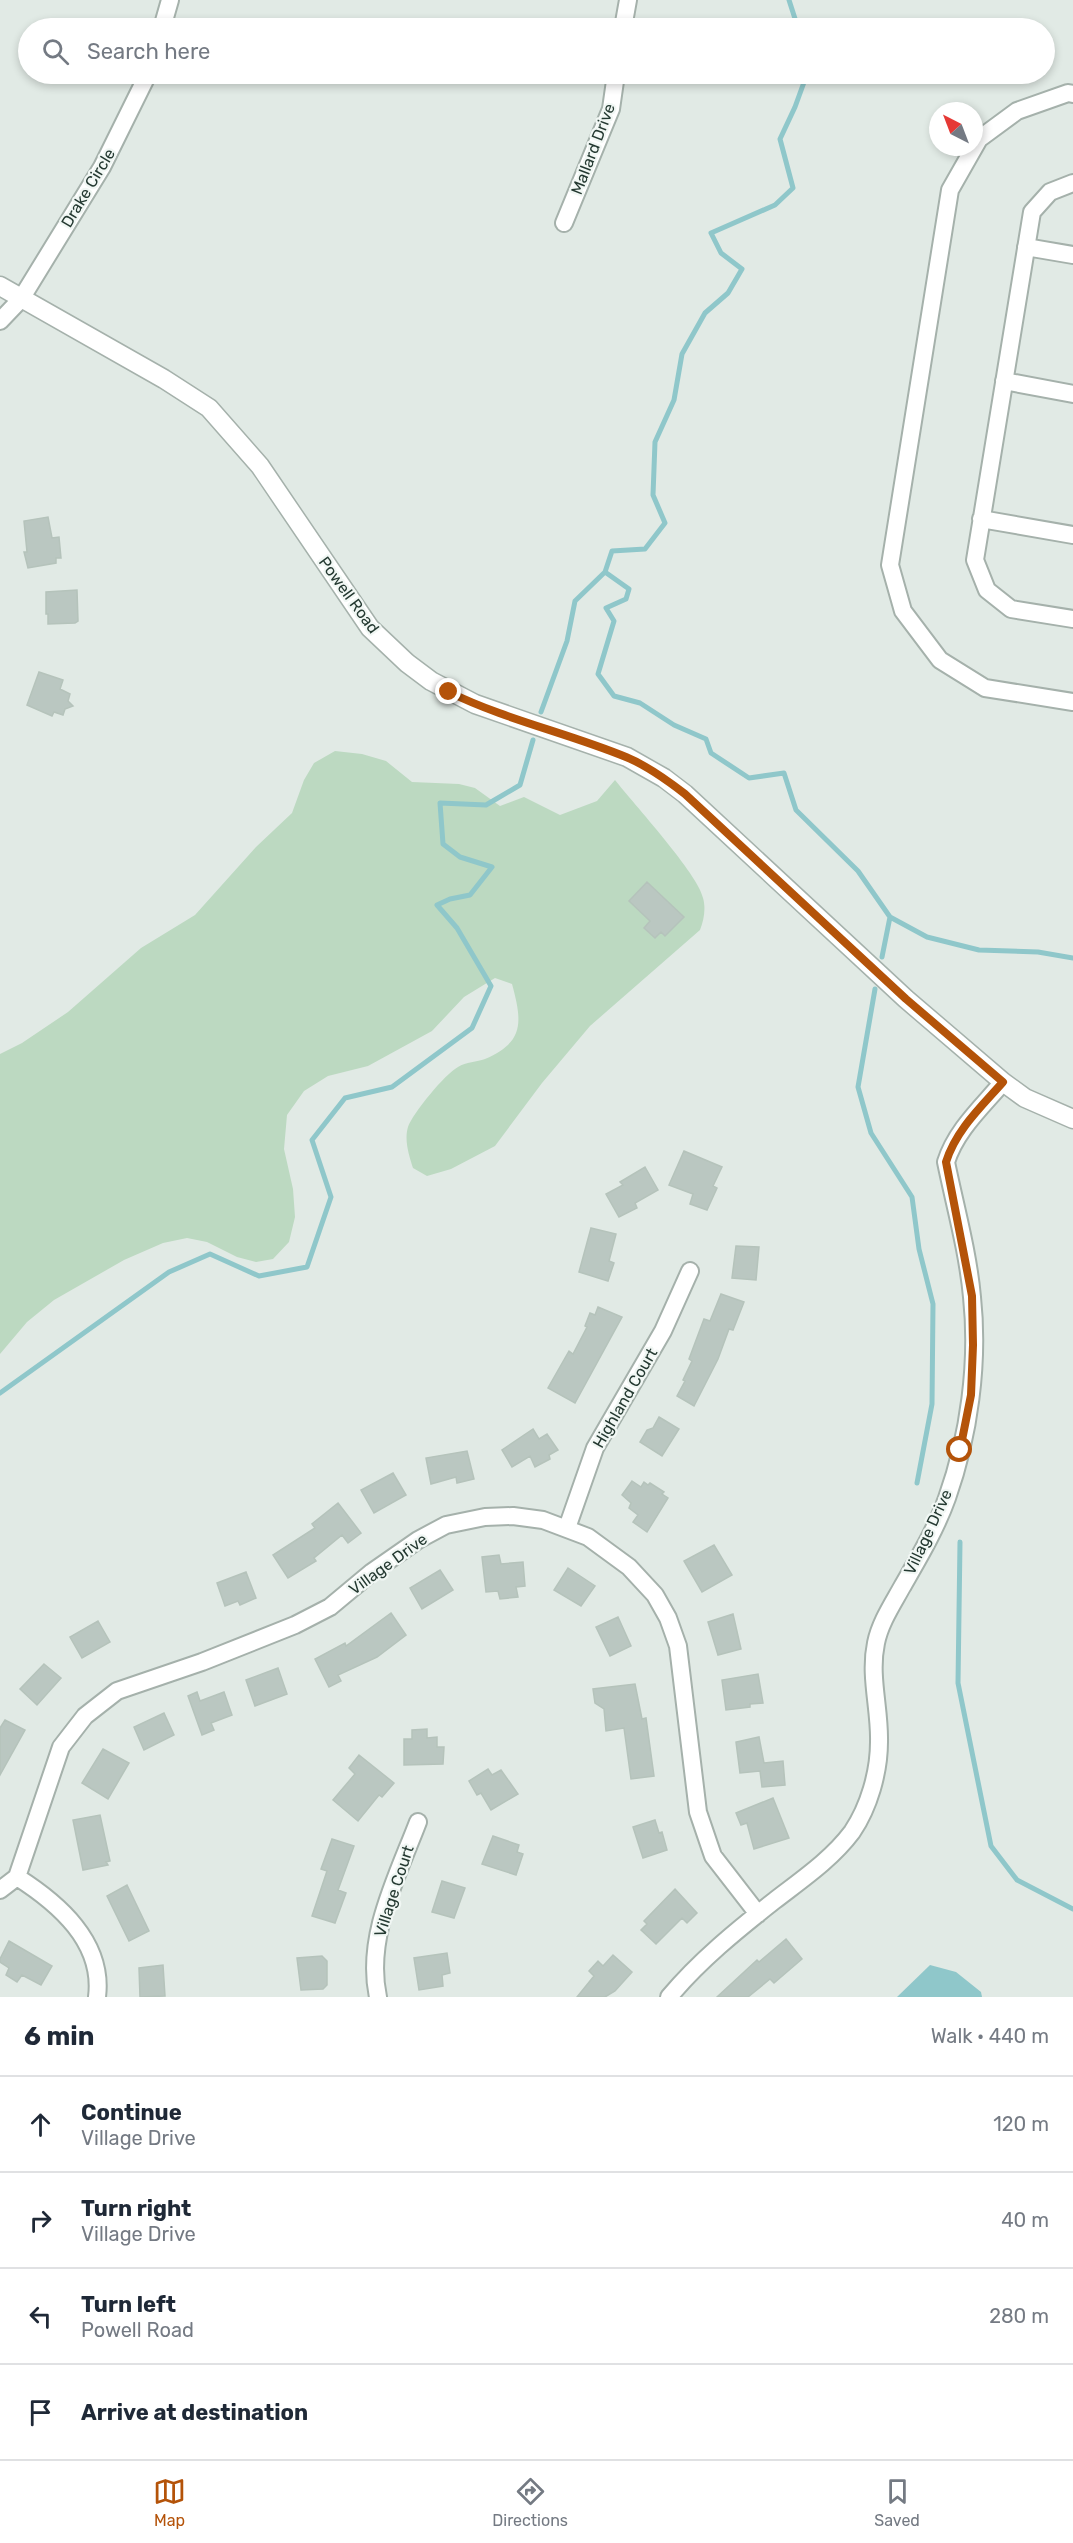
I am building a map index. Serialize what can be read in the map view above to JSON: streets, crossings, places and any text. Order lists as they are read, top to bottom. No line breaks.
{"streets":{"street":["Mallard Drive","Drake Circle","Powell Road","Highland Court","Village Drive","Village Court"]},"crossings":[["Drake Circle","Powell Road"],["Powell Road","Village Drive"],["Highland Court","Village Drive"]],"north":"top left","page":{"search":"Search here","heading":["6 min","Walk · 440 m"],"list":[["Continue","Village Drive","120 m"],["Turn right","Village Drive","40 m"],["Turn left","Powell Road","280 m"],"Arrive at destination"],"nav":["Map","Directions","Saved"]}}
